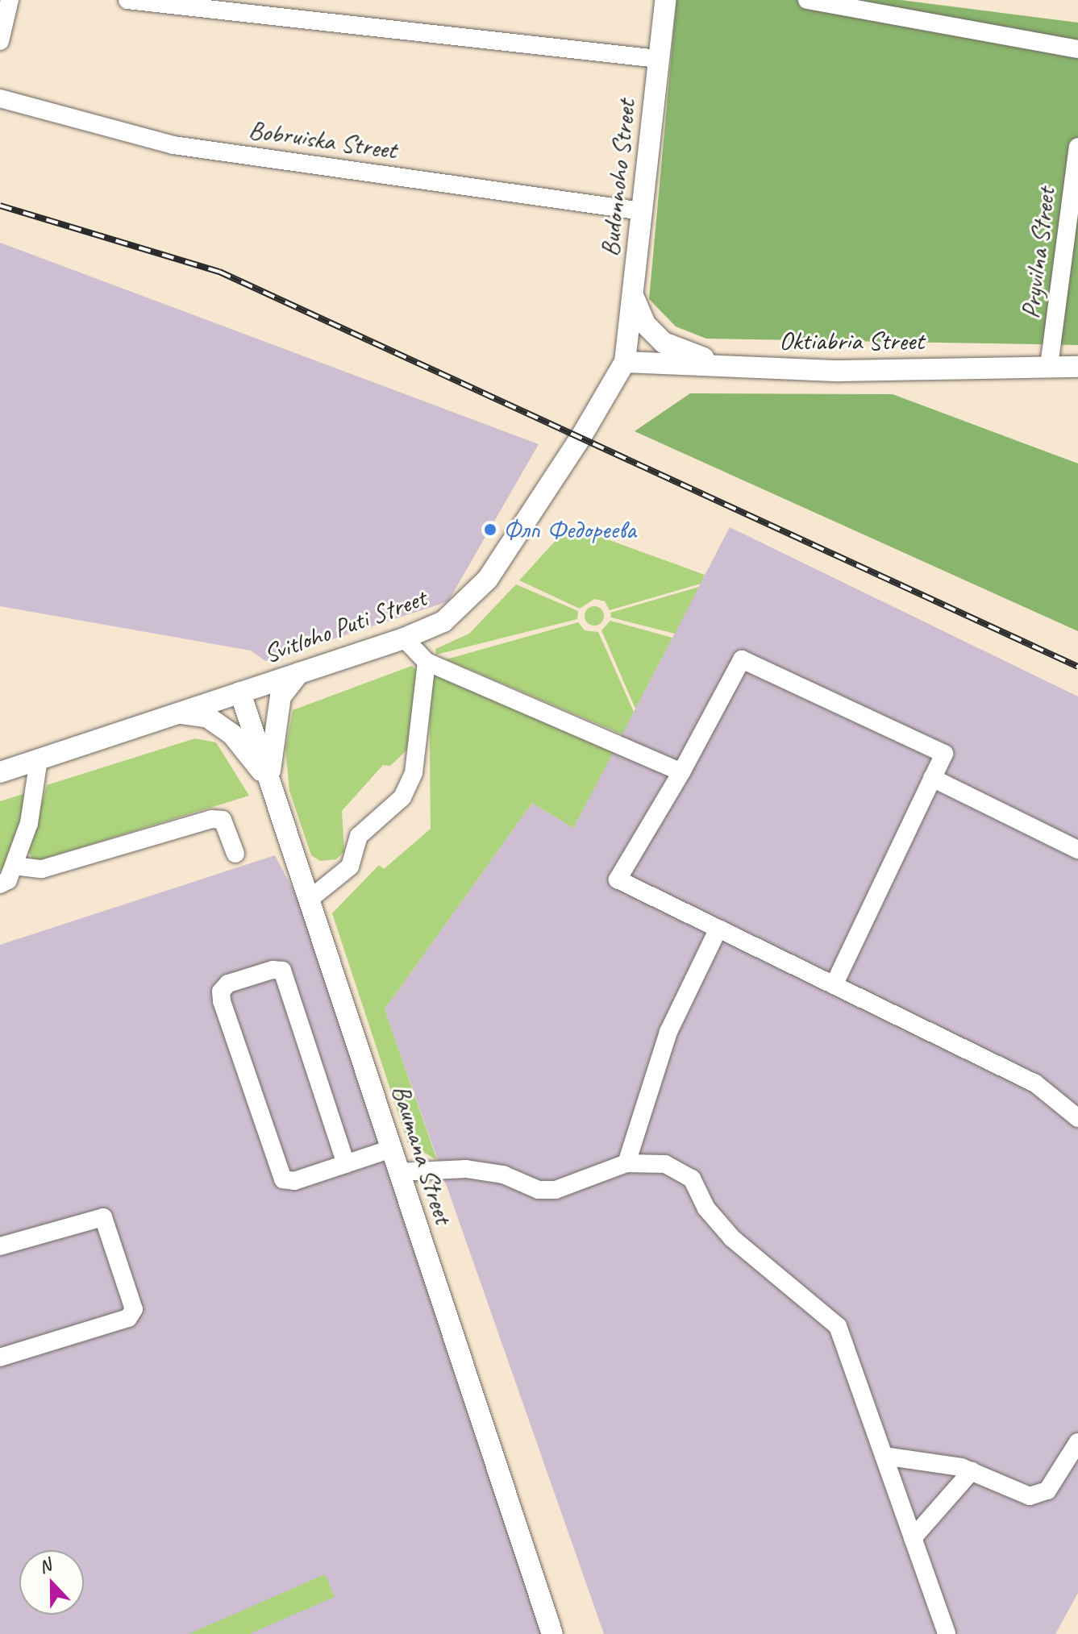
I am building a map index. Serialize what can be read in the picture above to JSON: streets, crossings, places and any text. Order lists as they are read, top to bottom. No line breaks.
{"streets":{"main road":["Budonnoho Street","Oktiabria Street","Svitloho Puti Street","Baumana Street"],"street":["Bobruiska Street","Pryvilna Street"]},"crossings":[["Bobruiska Street","Budonnoho Street"],["Budonnoho Street","Oktiabria Street"],["Budonnoho Street","Svitloho Puti Street"],["Pryvilna Street","Oktiabria Street"],["Oktiabria Street","Svitloho Puti Street"],["Svitloho Puti Street","Baumana Street"]],"places":["Флп Федореева"],"north":"top"}
